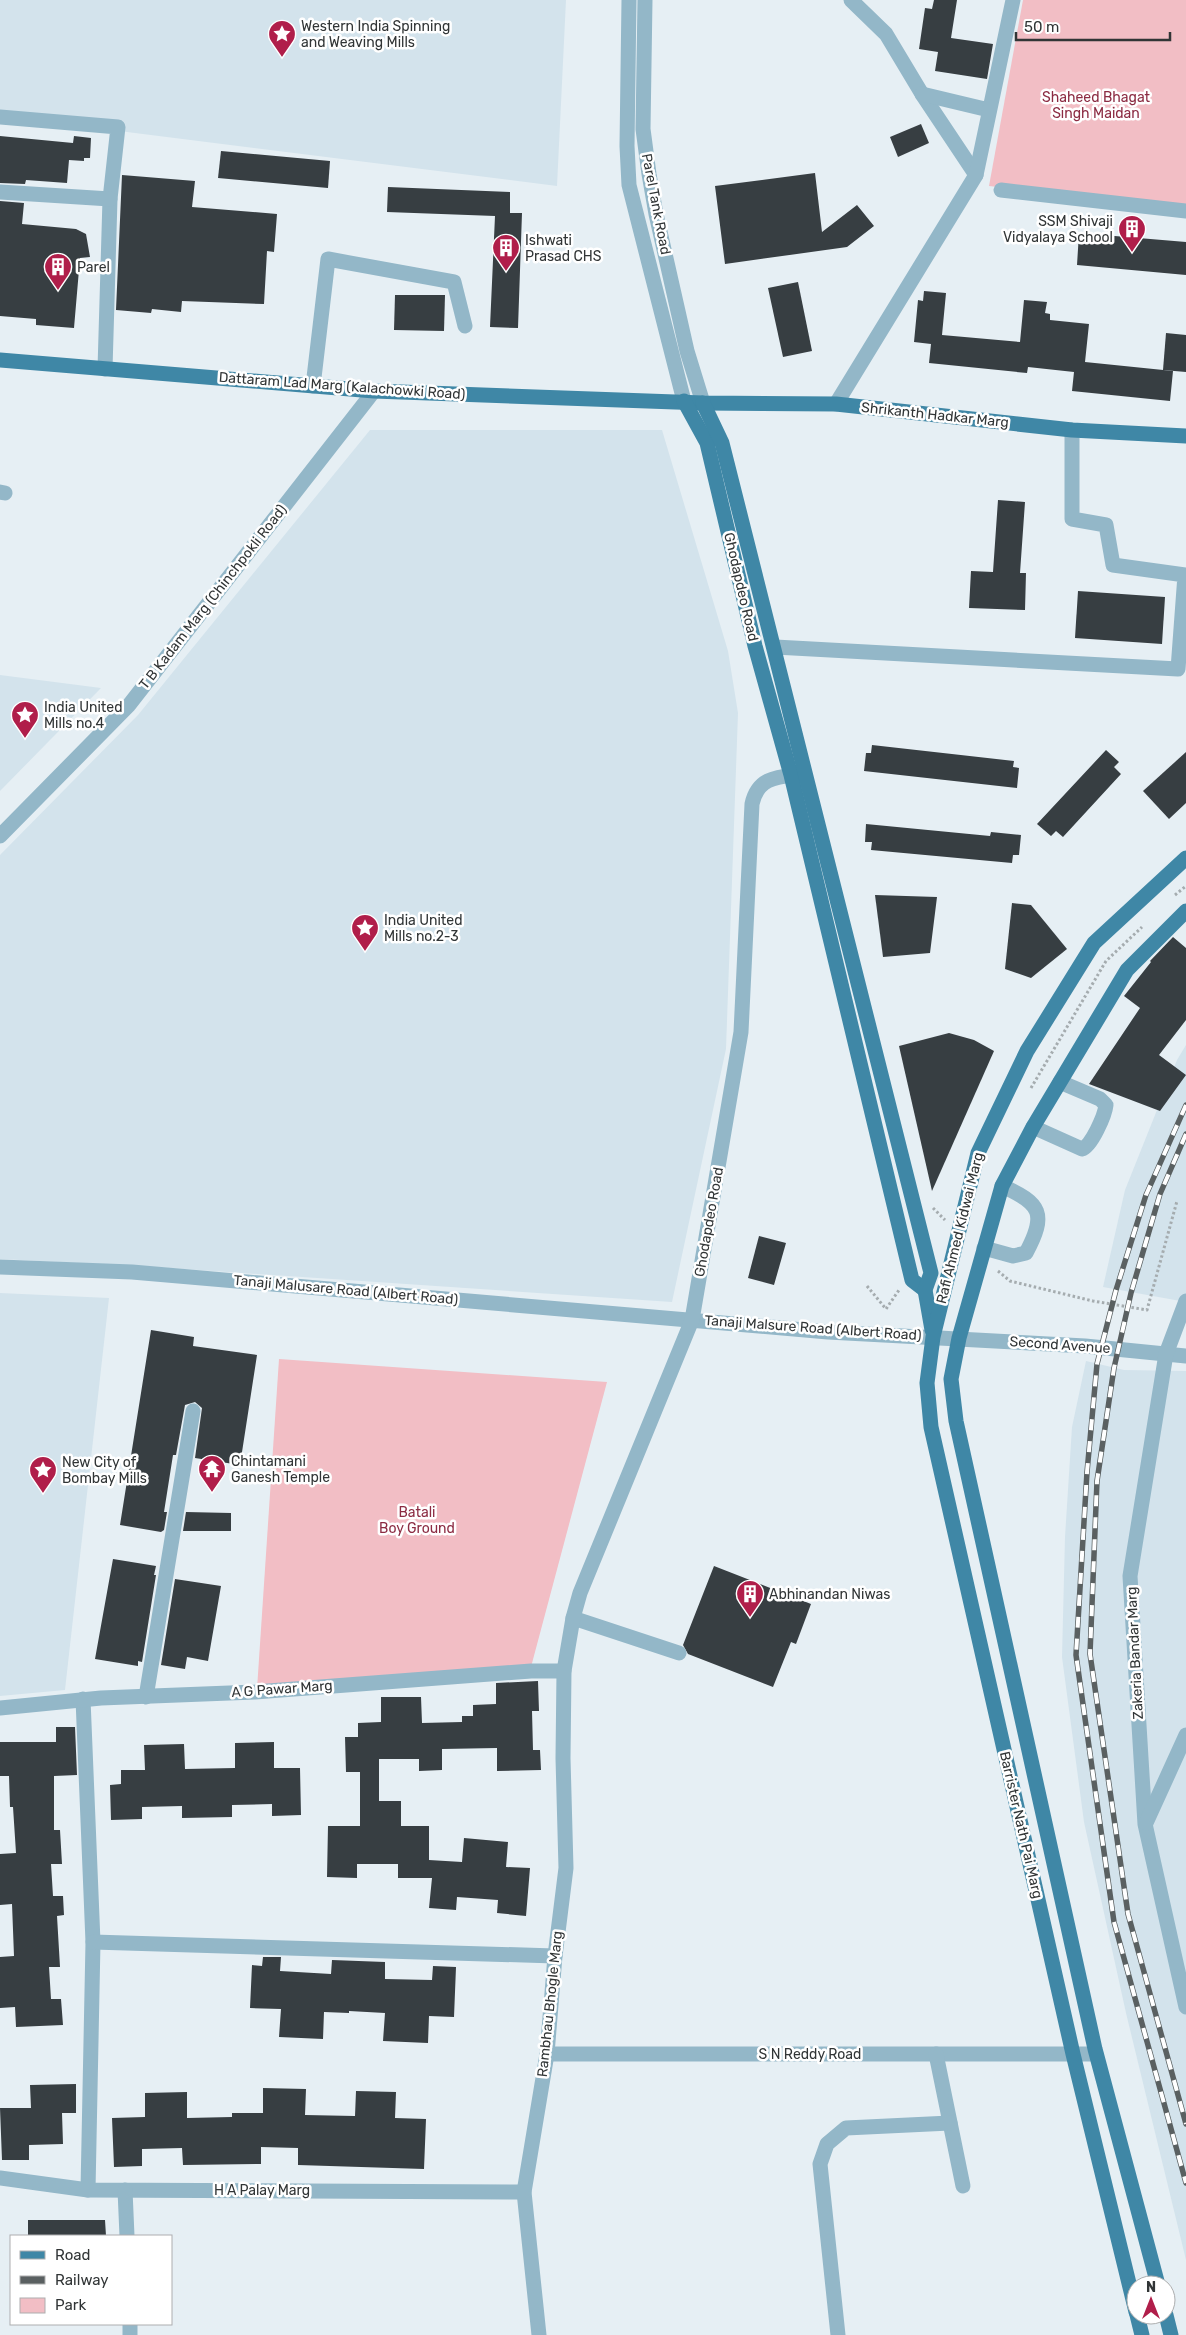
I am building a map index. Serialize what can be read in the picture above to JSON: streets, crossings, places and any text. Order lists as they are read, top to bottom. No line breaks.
{"streets":{"main road":["Dattaram Lad Marg (Kalachowki Road)","Shrikanth Hadkar Marg","Ghodapdeo Road","Rafi Ahmed Kidwai Marg","Barrister Nath Pai Marg"],"street":["Parel Tank Road","T B Kadam Marg (Chinchpokli Road)","Tanaji Malusare Road (Albert Road)","Tanaji Malsure Road (Albert Road)","Second Avenue","Zakeria Bandar Marg","A G Pawar Marg","Rambhau Bhogle Marg","S N Reddy Road","H A Palay Marg"]},"crossings":[["Parel Tank Road","Shrikanth Hadkar Marg"],["Parel Tank Road","Ghodapdeo Road"],["Dattaram Lad Marg (Kalachowki Road)","Shrikanth Hadkar Marg"],["Dattaram Lad Marg (Kalachowki Road)","Ghodapdeo Road"],["Dattaram Lad Marg (Kalachowki Road)","T B Kadam Marg (Chinchpokli Road)"],["Shrikanth Hadkar Marg","Ghodapdeo Road"],["Ghodapdeo Road","Rafi Ahmed Kidwai Marg"],["Ghodapdeo Road","Tanaji Malusare Road (Albert Road)"],["Ghodapdeo Road","Tanaji Malsure Road (Albert Road)"],["Ghodapdeo Road","Second Avenue"],["Ghodapdeo Road","A G Pawar Marg"],["Ghodapdeo Road","Barrister Nath Pai Marg"],["Ghodapdeo Road","Rambhau Bhogle Marg"],["Rafi Ahmed Kidwai Marg","Tanaji Malsure Road (Albert Road)"],["Rafi Ahmed Kidwai Marg","Second Avenue"],["Rafi Ahmed Kidwai Marg","Barrister Nath Pai Marg"],["Tanaji Malusare Road (Albert Road)","Tanaji Malsure Road (Albert Road)"],["Tanaji Malsure Road (Albert Road)","Second Avenue"],["Tanaji Malsure Road (Albert Road)","Barrister Nath Pai Marg"],["Second Avenue","Zakeria Bandar Marg"],["Second Avenue","Barrister Nath Pai Marg"],["A G Pawar Marg","Rambhau Bhogle Marg"],["Barrister Nath Pai Marg","S N Reddy Road"],["Rambhau Bhogle Marg","S N Reddy Road"],["Rambhau Bhogle Marg","H A Palay Marg"]],"parks":["Shaheed Bhagat Singh Maidan","Batali Boy Ground"],"places":{"place":["Western India Spinning and Weaving Mills","India United Mills no.4","India United Mills no.2-3","New City of Bombay Mills"],"building":["SSM Shivaji Vidyalaya School","Ishwati Prasad CHS","Parel","Abhinandan Niwas"],"temple":["Chintamani Ganesh Temple"]},"legend":["Road","Railway","Park"],"scale_bar":"50 m","north":"top"}
